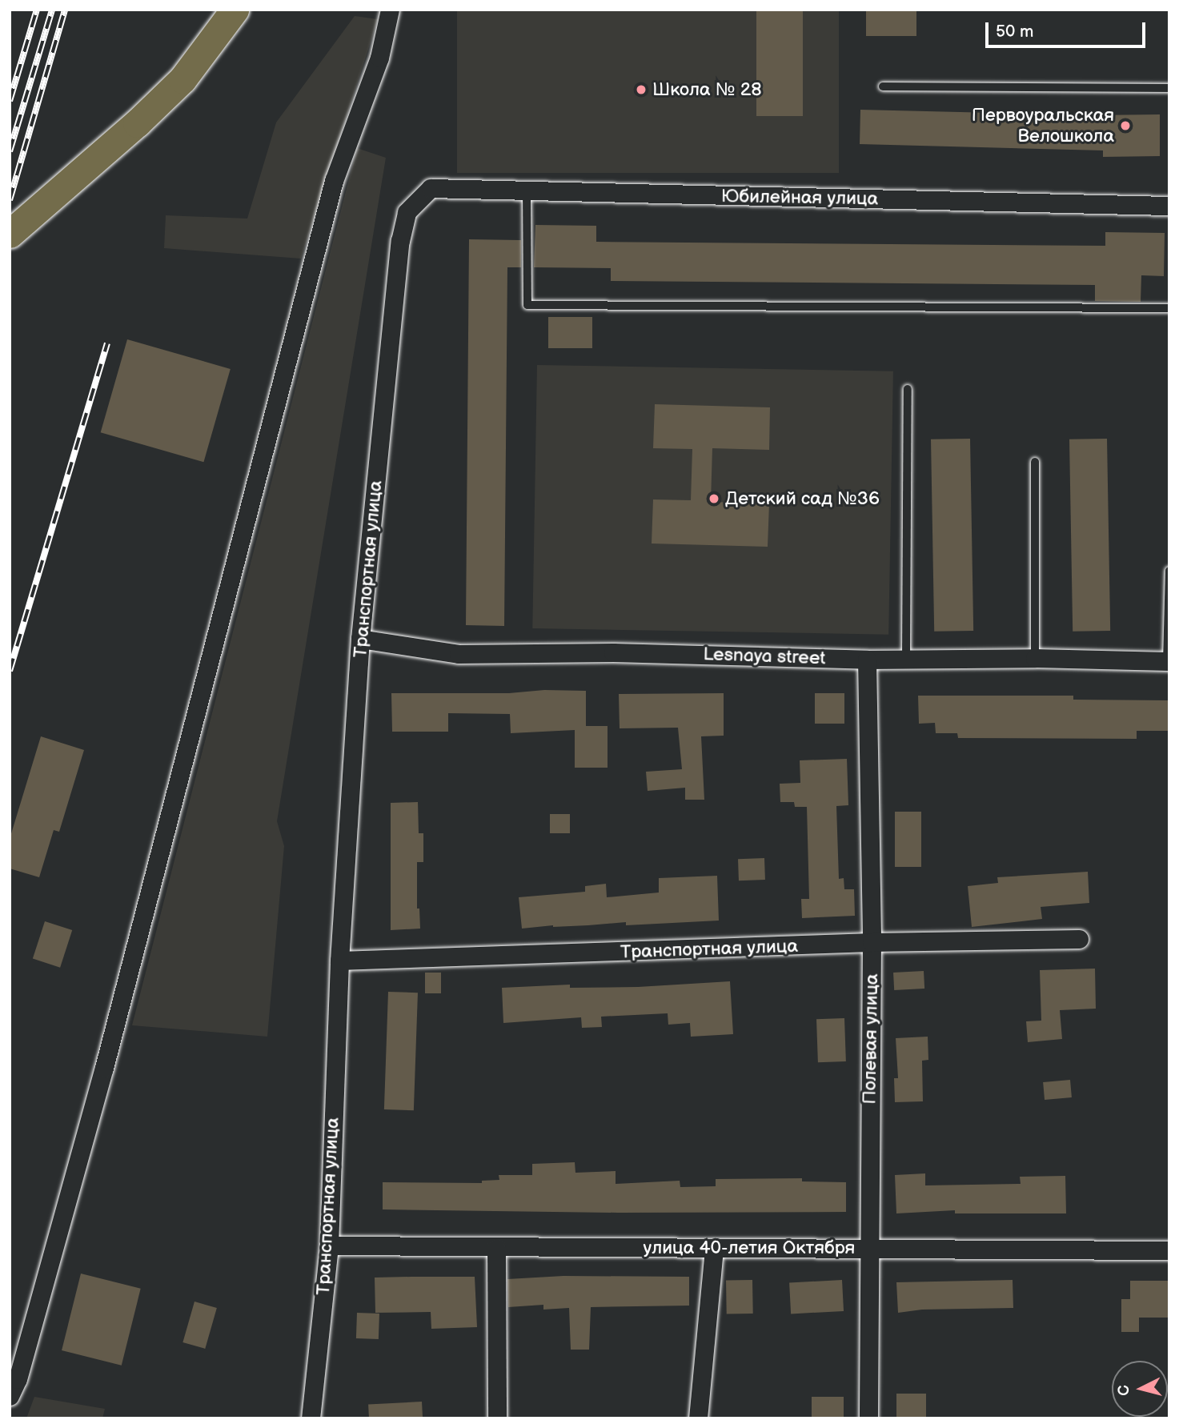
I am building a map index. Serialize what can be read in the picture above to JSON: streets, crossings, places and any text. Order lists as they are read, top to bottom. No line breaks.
{"streets":{"street":["Юбилейная улица","Транспортная улица","Lesnaya street","Полевая улица","улица 40-летия Октября"]},"crossings":[["Юбилейная улица","Транспортная улица"],["Транспортная улица","Lesnaya street"],["Транспортная улица","Полевая улица"],["Транспортная улица","улица 40-летия Октября"],["Lesnaya street","Полевая улица"],["Полевая улица","улица 40-летия Октября"]],"places":["Школа № 28","Первоуральская Велошкола","Детский сад №36"],"scale_bar":"50 m","north":"left"}
